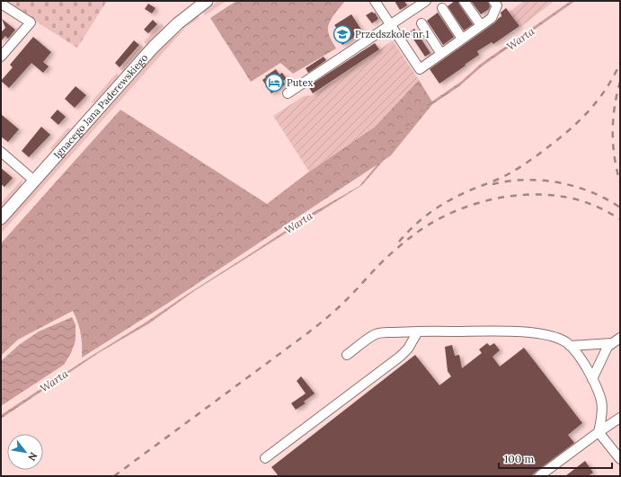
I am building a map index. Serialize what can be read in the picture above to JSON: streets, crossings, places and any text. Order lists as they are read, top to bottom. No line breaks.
{"streets":{"main road":["Ignacego Jana Paderewskiego"]},"water":["Warta"],"places":{"school or university":["Przedszkole nr 1"],"hotel":["Putex"]},"scale_bar":"100 m","north":"bottom right"}
